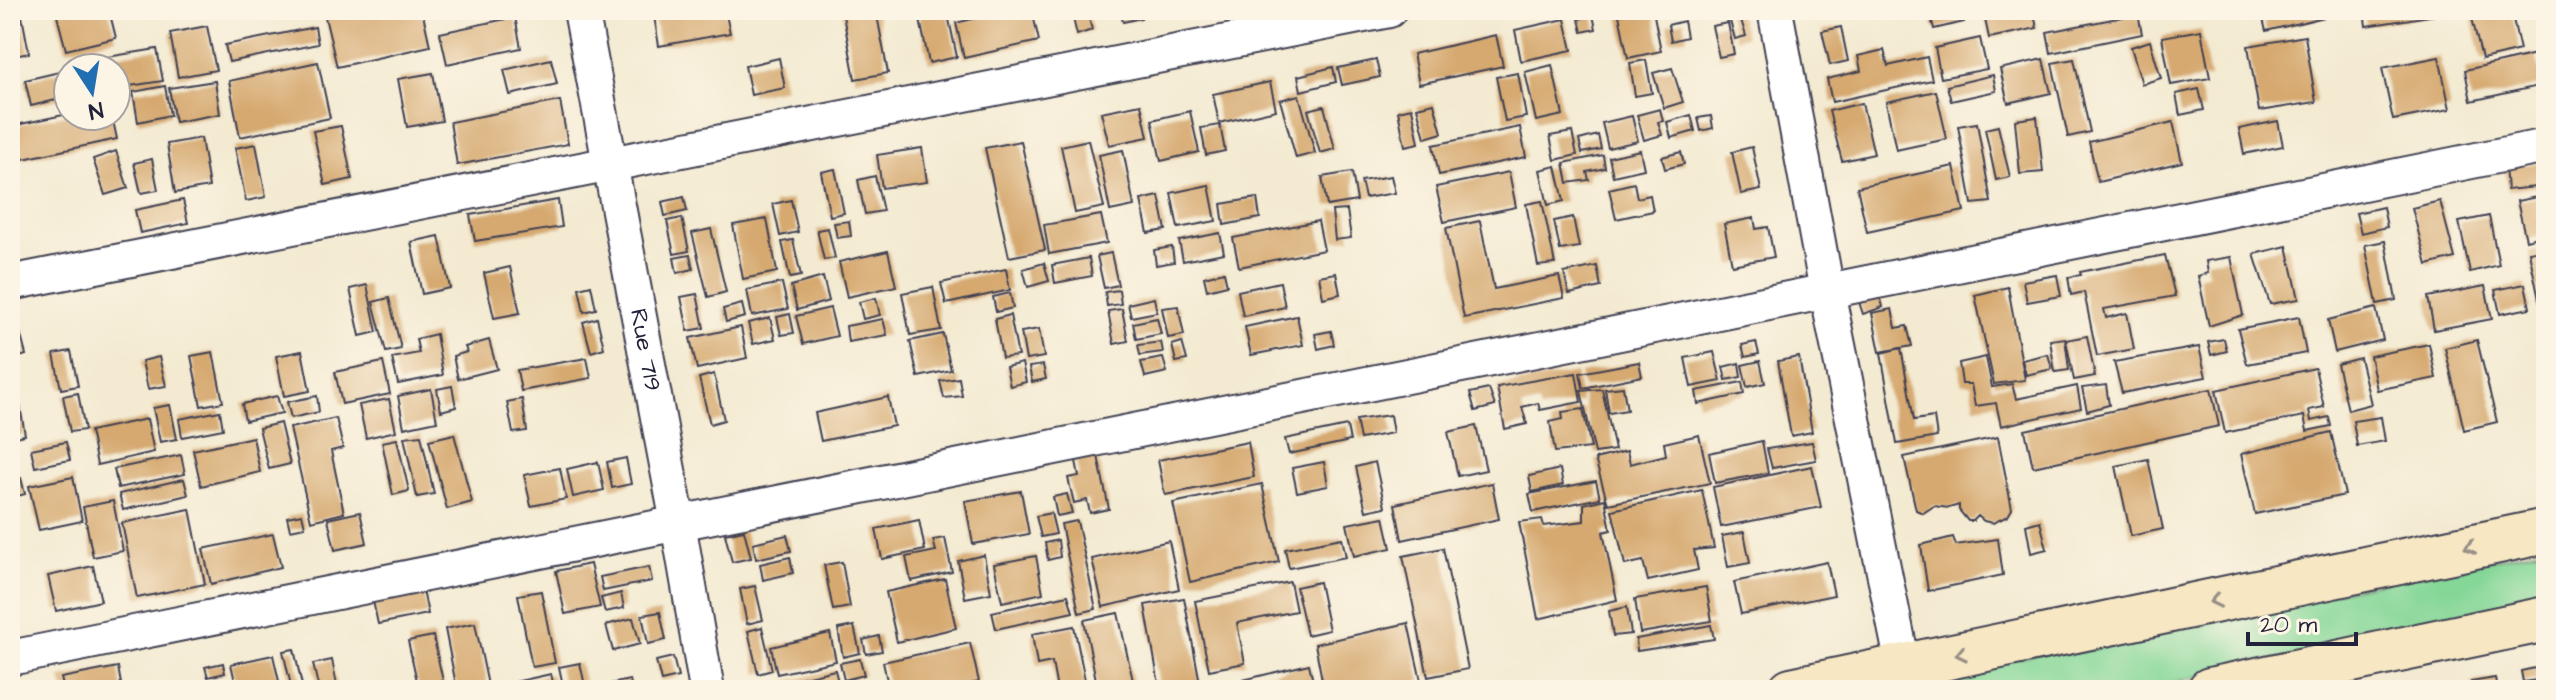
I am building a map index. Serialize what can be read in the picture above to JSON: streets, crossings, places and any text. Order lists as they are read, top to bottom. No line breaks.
{"streets":{"street":["Rue 719"]},"scale_bar":"20 m","north":"bottom"}
